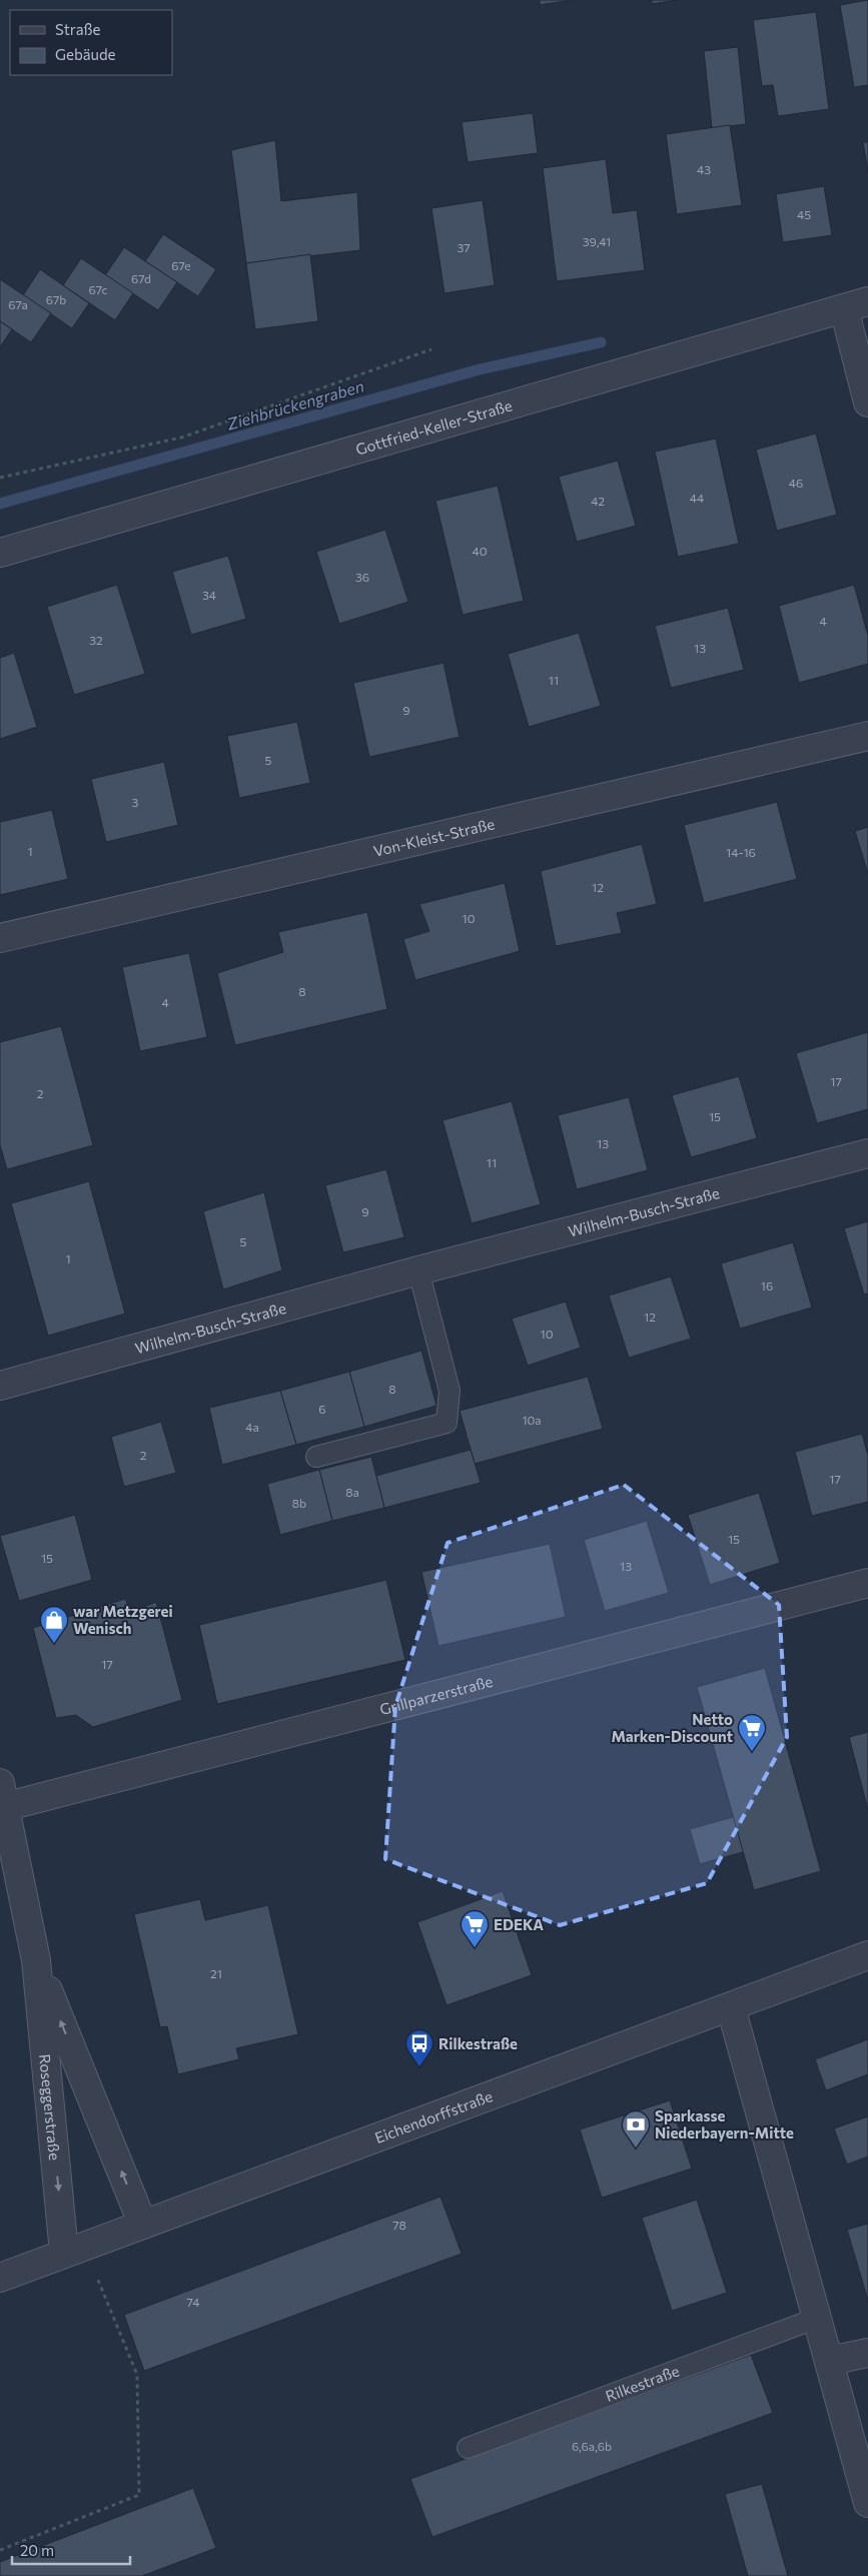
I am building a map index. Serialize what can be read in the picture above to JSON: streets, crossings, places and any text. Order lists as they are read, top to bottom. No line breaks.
{"streets":{"street":["Gottfried-Keller-Straße","Von-Kleist-Straße","Wilhelm-Busch-Straße","Grillparzerstraße","Roseggerstraße","Eichendorffstraße"],"lane":["Rilkestraße"]},"crossings":[["Grillparzerstraße","Roseggerstraße"],["Roseggerstraße","Eichendorffstraße"]],"water":["Ziehbrückengraben"],"places":{"shop":["war Metzgerei Wenisch"],"supermarket":["Netto Marken-Discount","EDEKA"],"bus stop":["Rilkestraße"],"bank":["Sparkasse Niederbayern-Mitte"]},"house_numbers":["43","45","39,41","37","67e","67d","67c","67b","67a","46","44","42","40","36","34","4","32","13","11","9","5","3","1","14-16","12","10","8","4","17","2","15","13","11","9","5","1","16","12","10","8","6","10a","4a","2","17","8a","8b","15","15","13","17","21","78","74","6,6a,6b"],"legend":["Straße","Gebäude"],"scale_bar":"20 m"}
